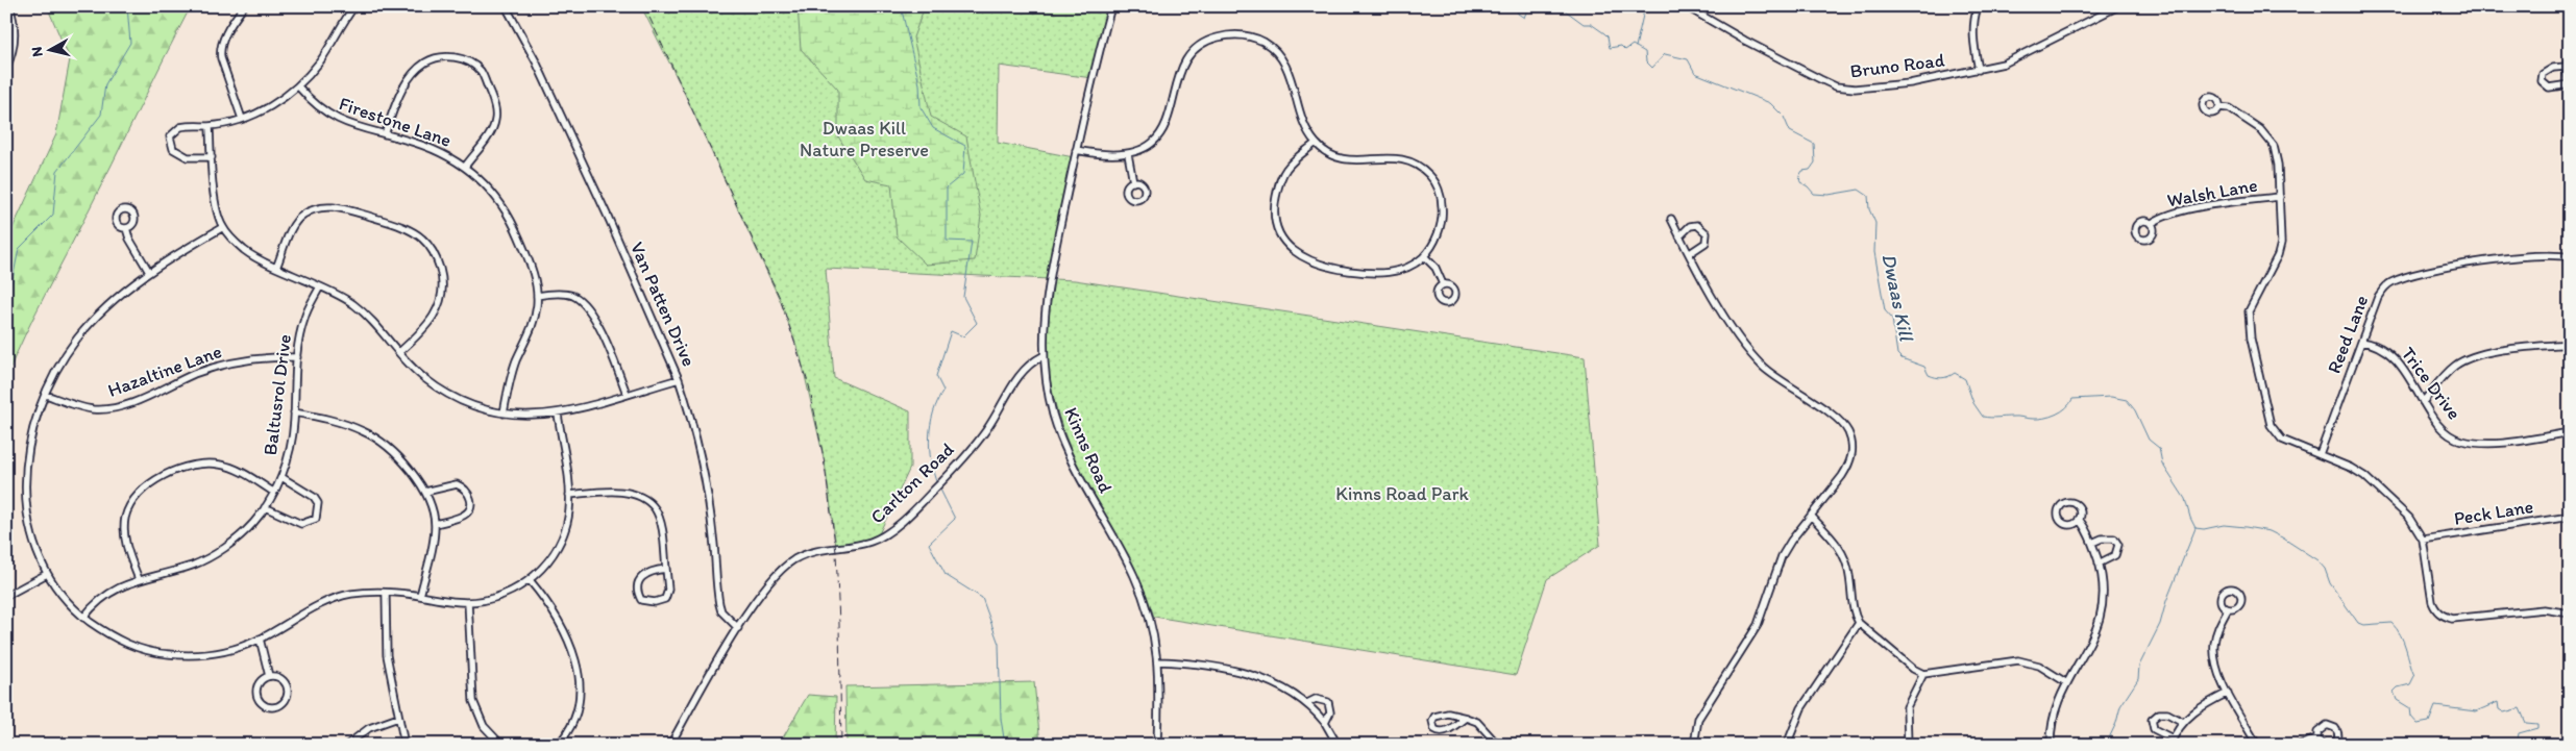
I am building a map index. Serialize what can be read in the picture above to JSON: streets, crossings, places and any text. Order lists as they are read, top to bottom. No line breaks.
{"streets":{"street":["Bruno Road","Firestone Lane","Walsh Lane","Van Patten Drive","Reed Lane","Hazaltine Lane","Trice Drive","Baltusrol Drive","Kinns Road","Carlton Road","Peck Lane"]},"crossings":[["Van Patten Drive","Carlton Road"],["Reed Lane","Trice Drive"],["Hazaltine Lane","Baltusrol Drive"],["Kinns Road","Carlton Road"]],"water":["Dwaas Kill"],"parks":["Dwaas Kill Nature Preserve","Kinns Road Park"],"north":"left"}
